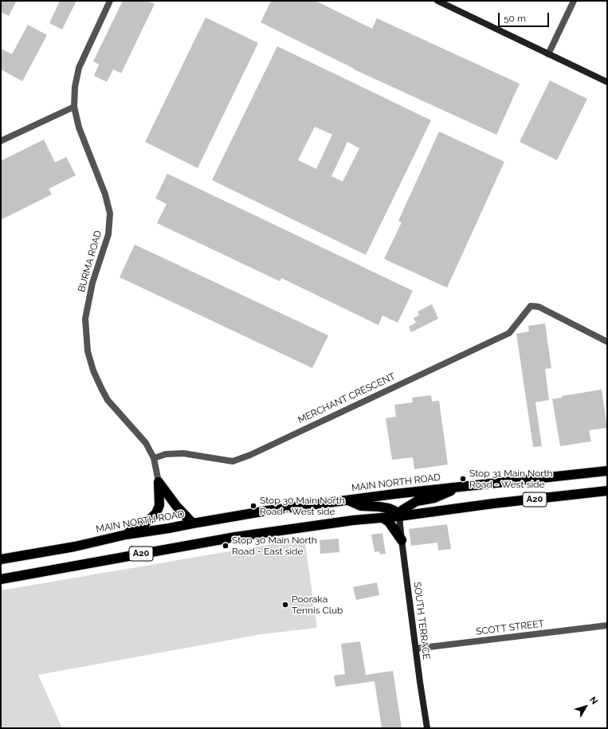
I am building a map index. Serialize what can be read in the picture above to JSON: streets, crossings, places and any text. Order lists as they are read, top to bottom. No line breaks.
{"streets":{"highway":["MAIN NORTH ROAD","A20"],"street":["BURMA ROAD","MERCHANT CRESCENT","SOUTH TERRACE","SCOTT STREET"]},"crossings":[["BURMA ROAD","MERCHANT CRESCENT"],["A20","SOUTH TERRACE"],["SOUTH TERRACE","SCOTT STREET"]],"places":["Stop 31 Main North Road - West side","Stop 30 Main North Road - West side","Stop 30 Main North Road - East side","Pooraka Tennis Club"],"scale_bar":"50 m","north":"top right"}
